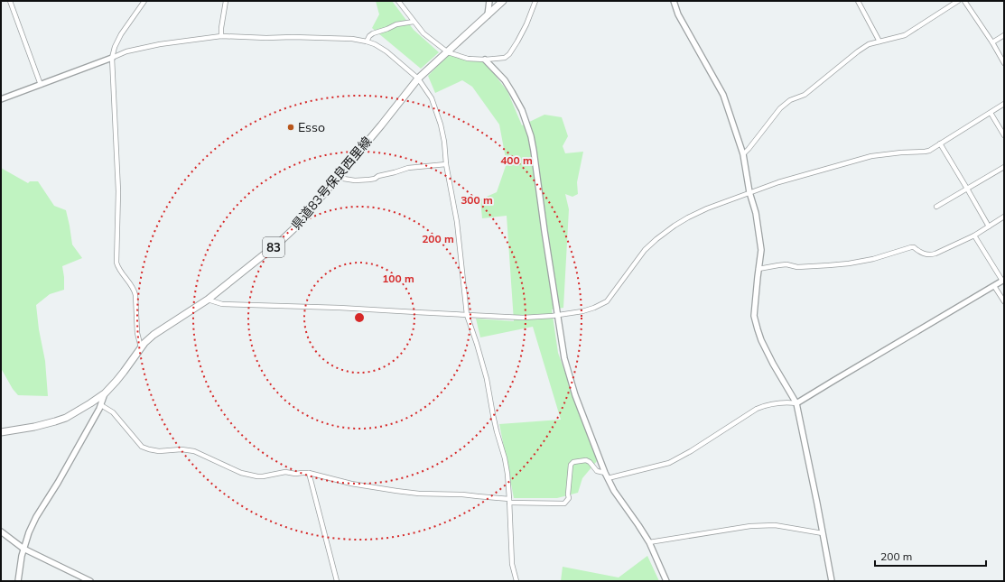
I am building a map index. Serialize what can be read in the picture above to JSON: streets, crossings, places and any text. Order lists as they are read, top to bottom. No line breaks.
{"streets":{"main road":["県道83号保良西里線","83"]},"places":["Esso"],"scale_bar":"200 m","rings":["400 m","300 m","200 m","100 m"]}
